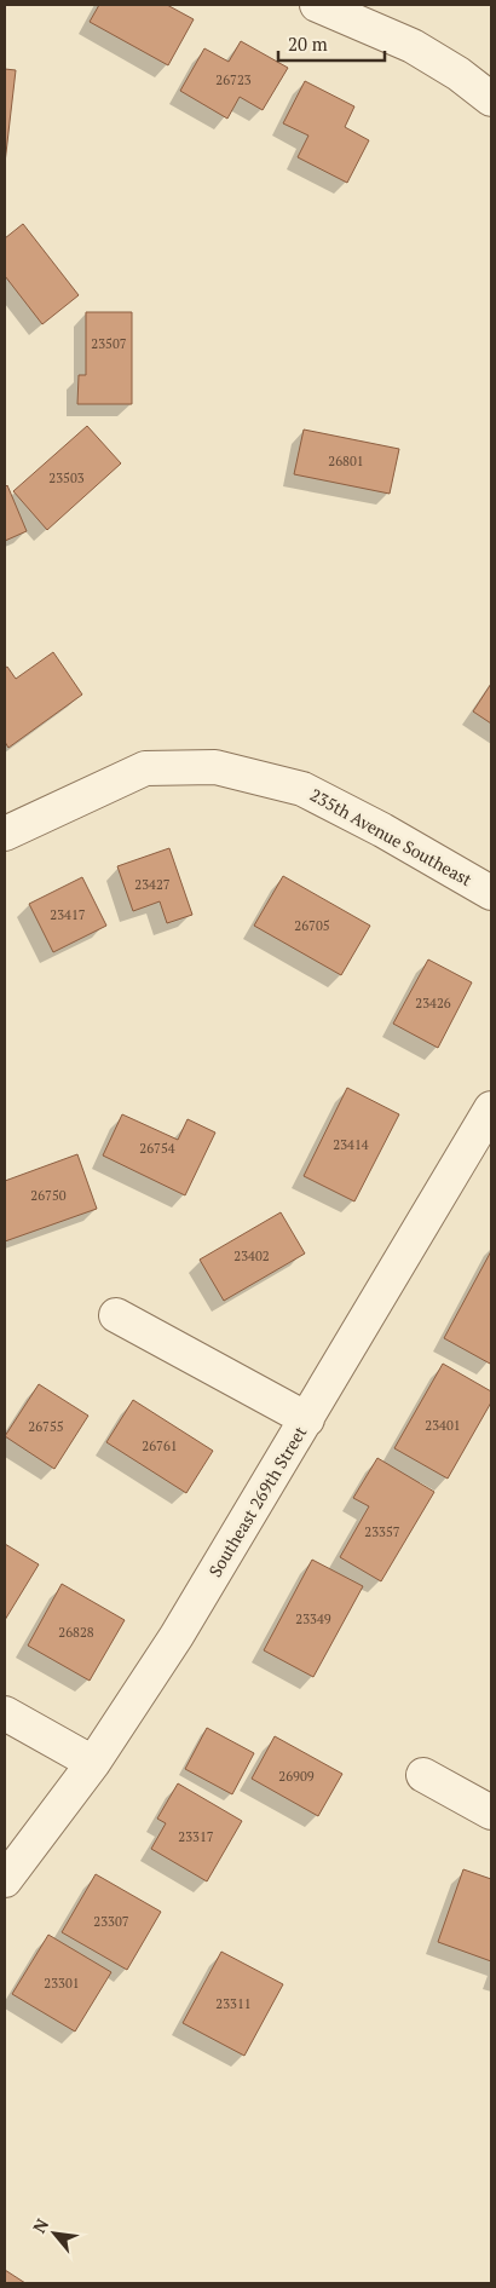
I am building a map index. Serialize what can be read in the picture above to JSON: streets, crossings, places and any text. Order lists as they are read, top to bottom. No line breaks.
{"streets":{"street":["235th Avenue Southeast","Southeast 269th Street"]},"house_numbers":["26723","23507","26801","23503","23427","23417","26705","23426","23414","26754","26750","23402","23401","26755","26761","23357","23349","26828","26909","23317","23307","23301","23311"],"scale_bar":"20 m","north":"top left"}
